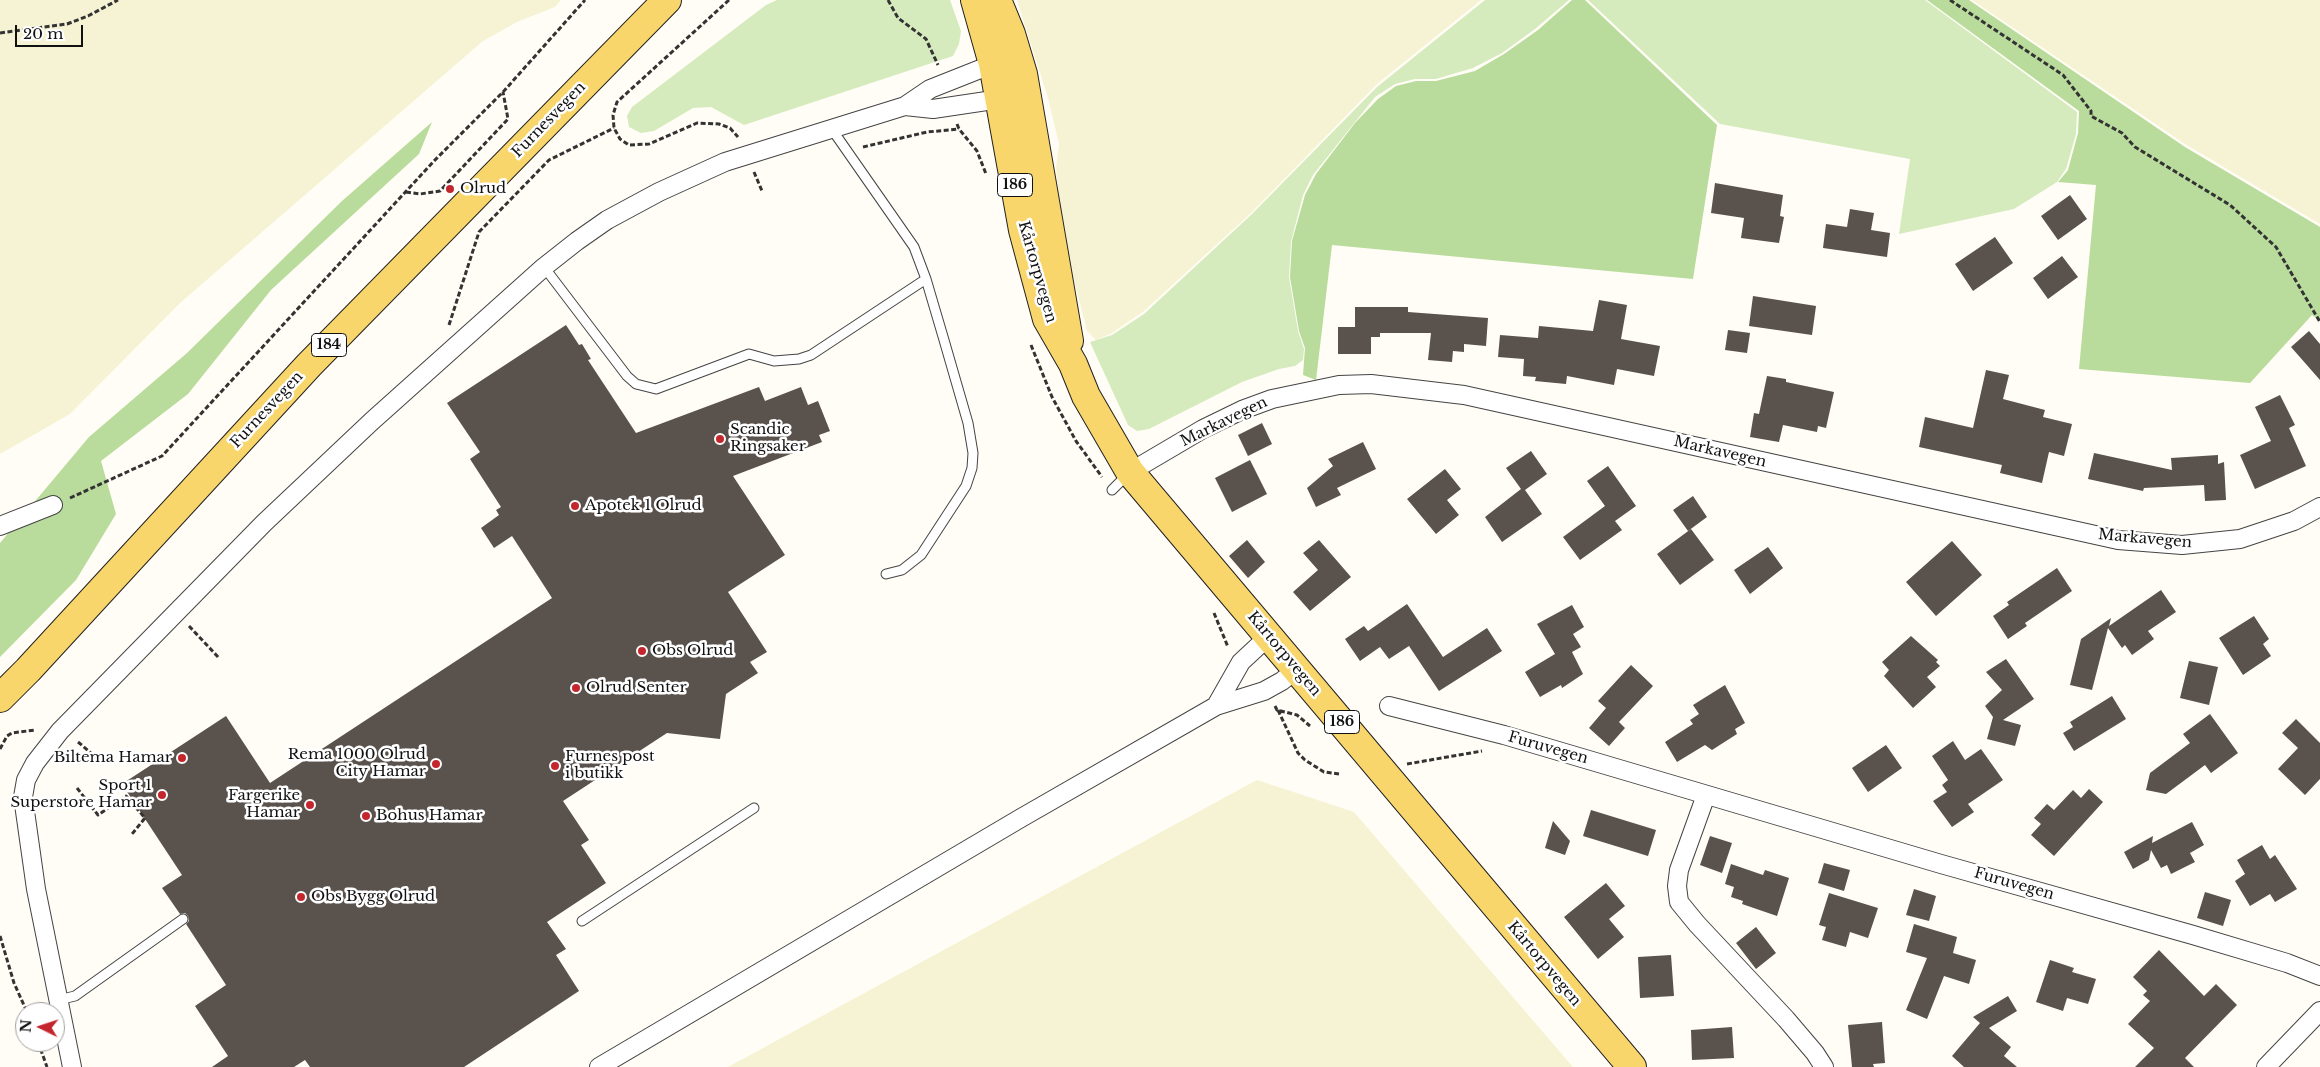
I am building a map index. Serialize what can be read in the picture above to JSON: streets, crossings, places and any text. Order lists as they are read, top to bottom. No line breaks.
{"streets":{"main road":["Furnesvegen","186","Kårtorpvegen","184"],"street":["Markavegen","Furuvegen"]},"crossings":[["Kårtorpvegen","Markavegen"]],"places":["Olrud","Scandic Ringsaker","Apotek 1 Olrud","Obs Olrud","Olrud Senter","Biltema Hamar","Rema 1000 Olrud City Hamar","Furnes post i butikk","Sport 1 Superstore Hamar","Fargerike Hamar","Bohus Hamar","Obs Bygg Olrud"],"scale_bar":"20 m","north":"left"}
